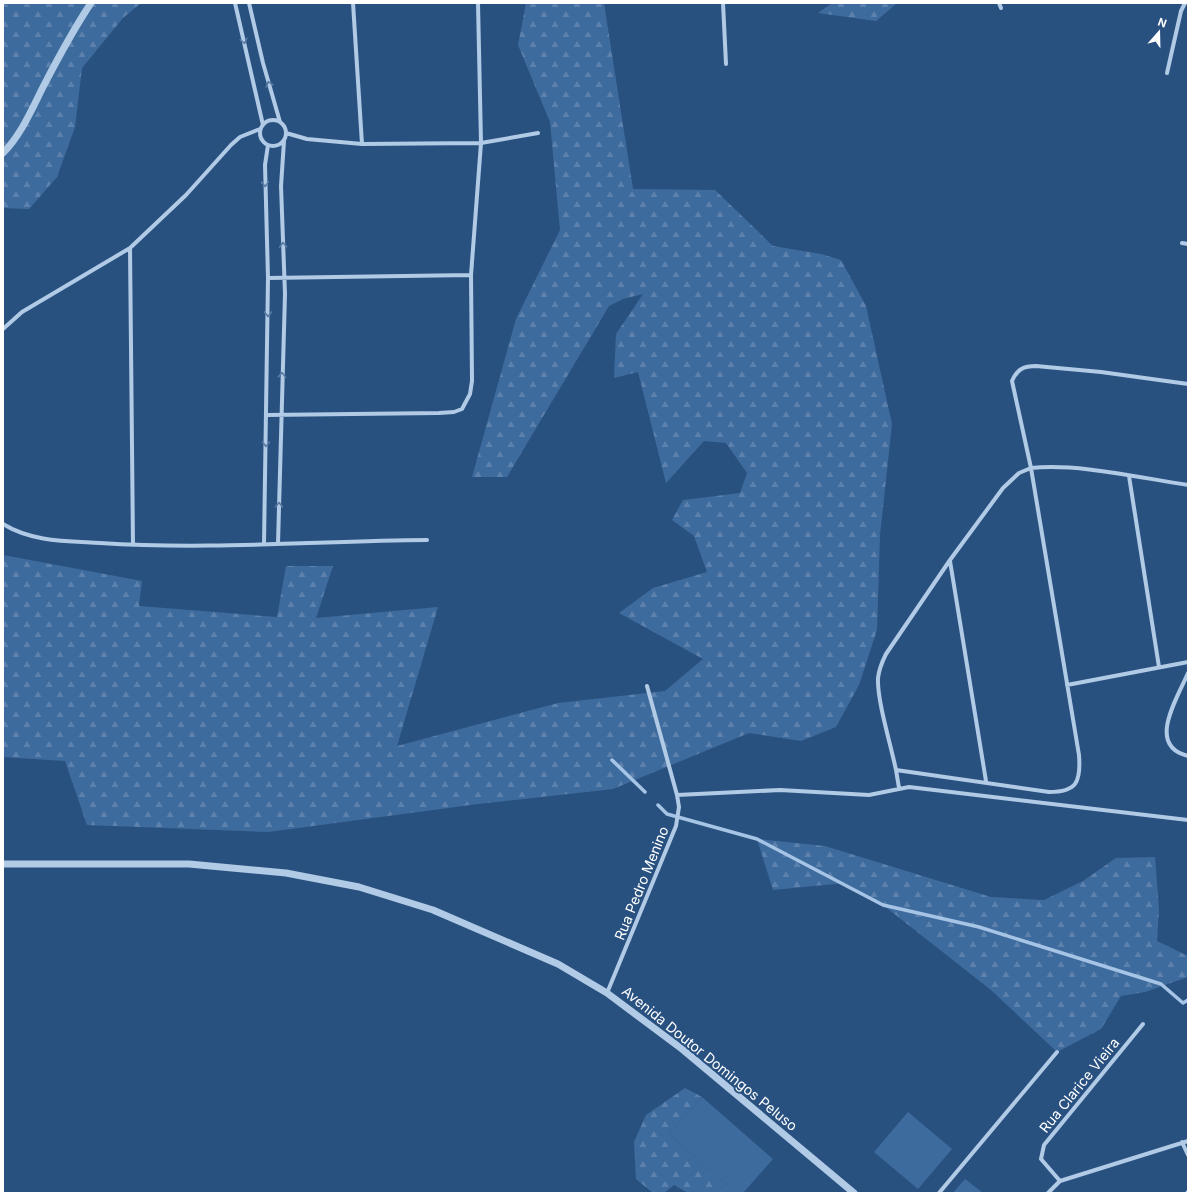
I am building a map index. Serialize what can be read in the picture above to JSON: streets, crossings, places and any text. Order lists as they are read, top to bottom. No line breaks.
{"streets":{"street":["Rua Pedro Menino","Avenida Doutor Domingos Peluso","Rua Clarice Vieira"]},"crossings":[["Rua Pedro Menino","Avenida Doutor Domingos Peluso"]],"north":"top"}
